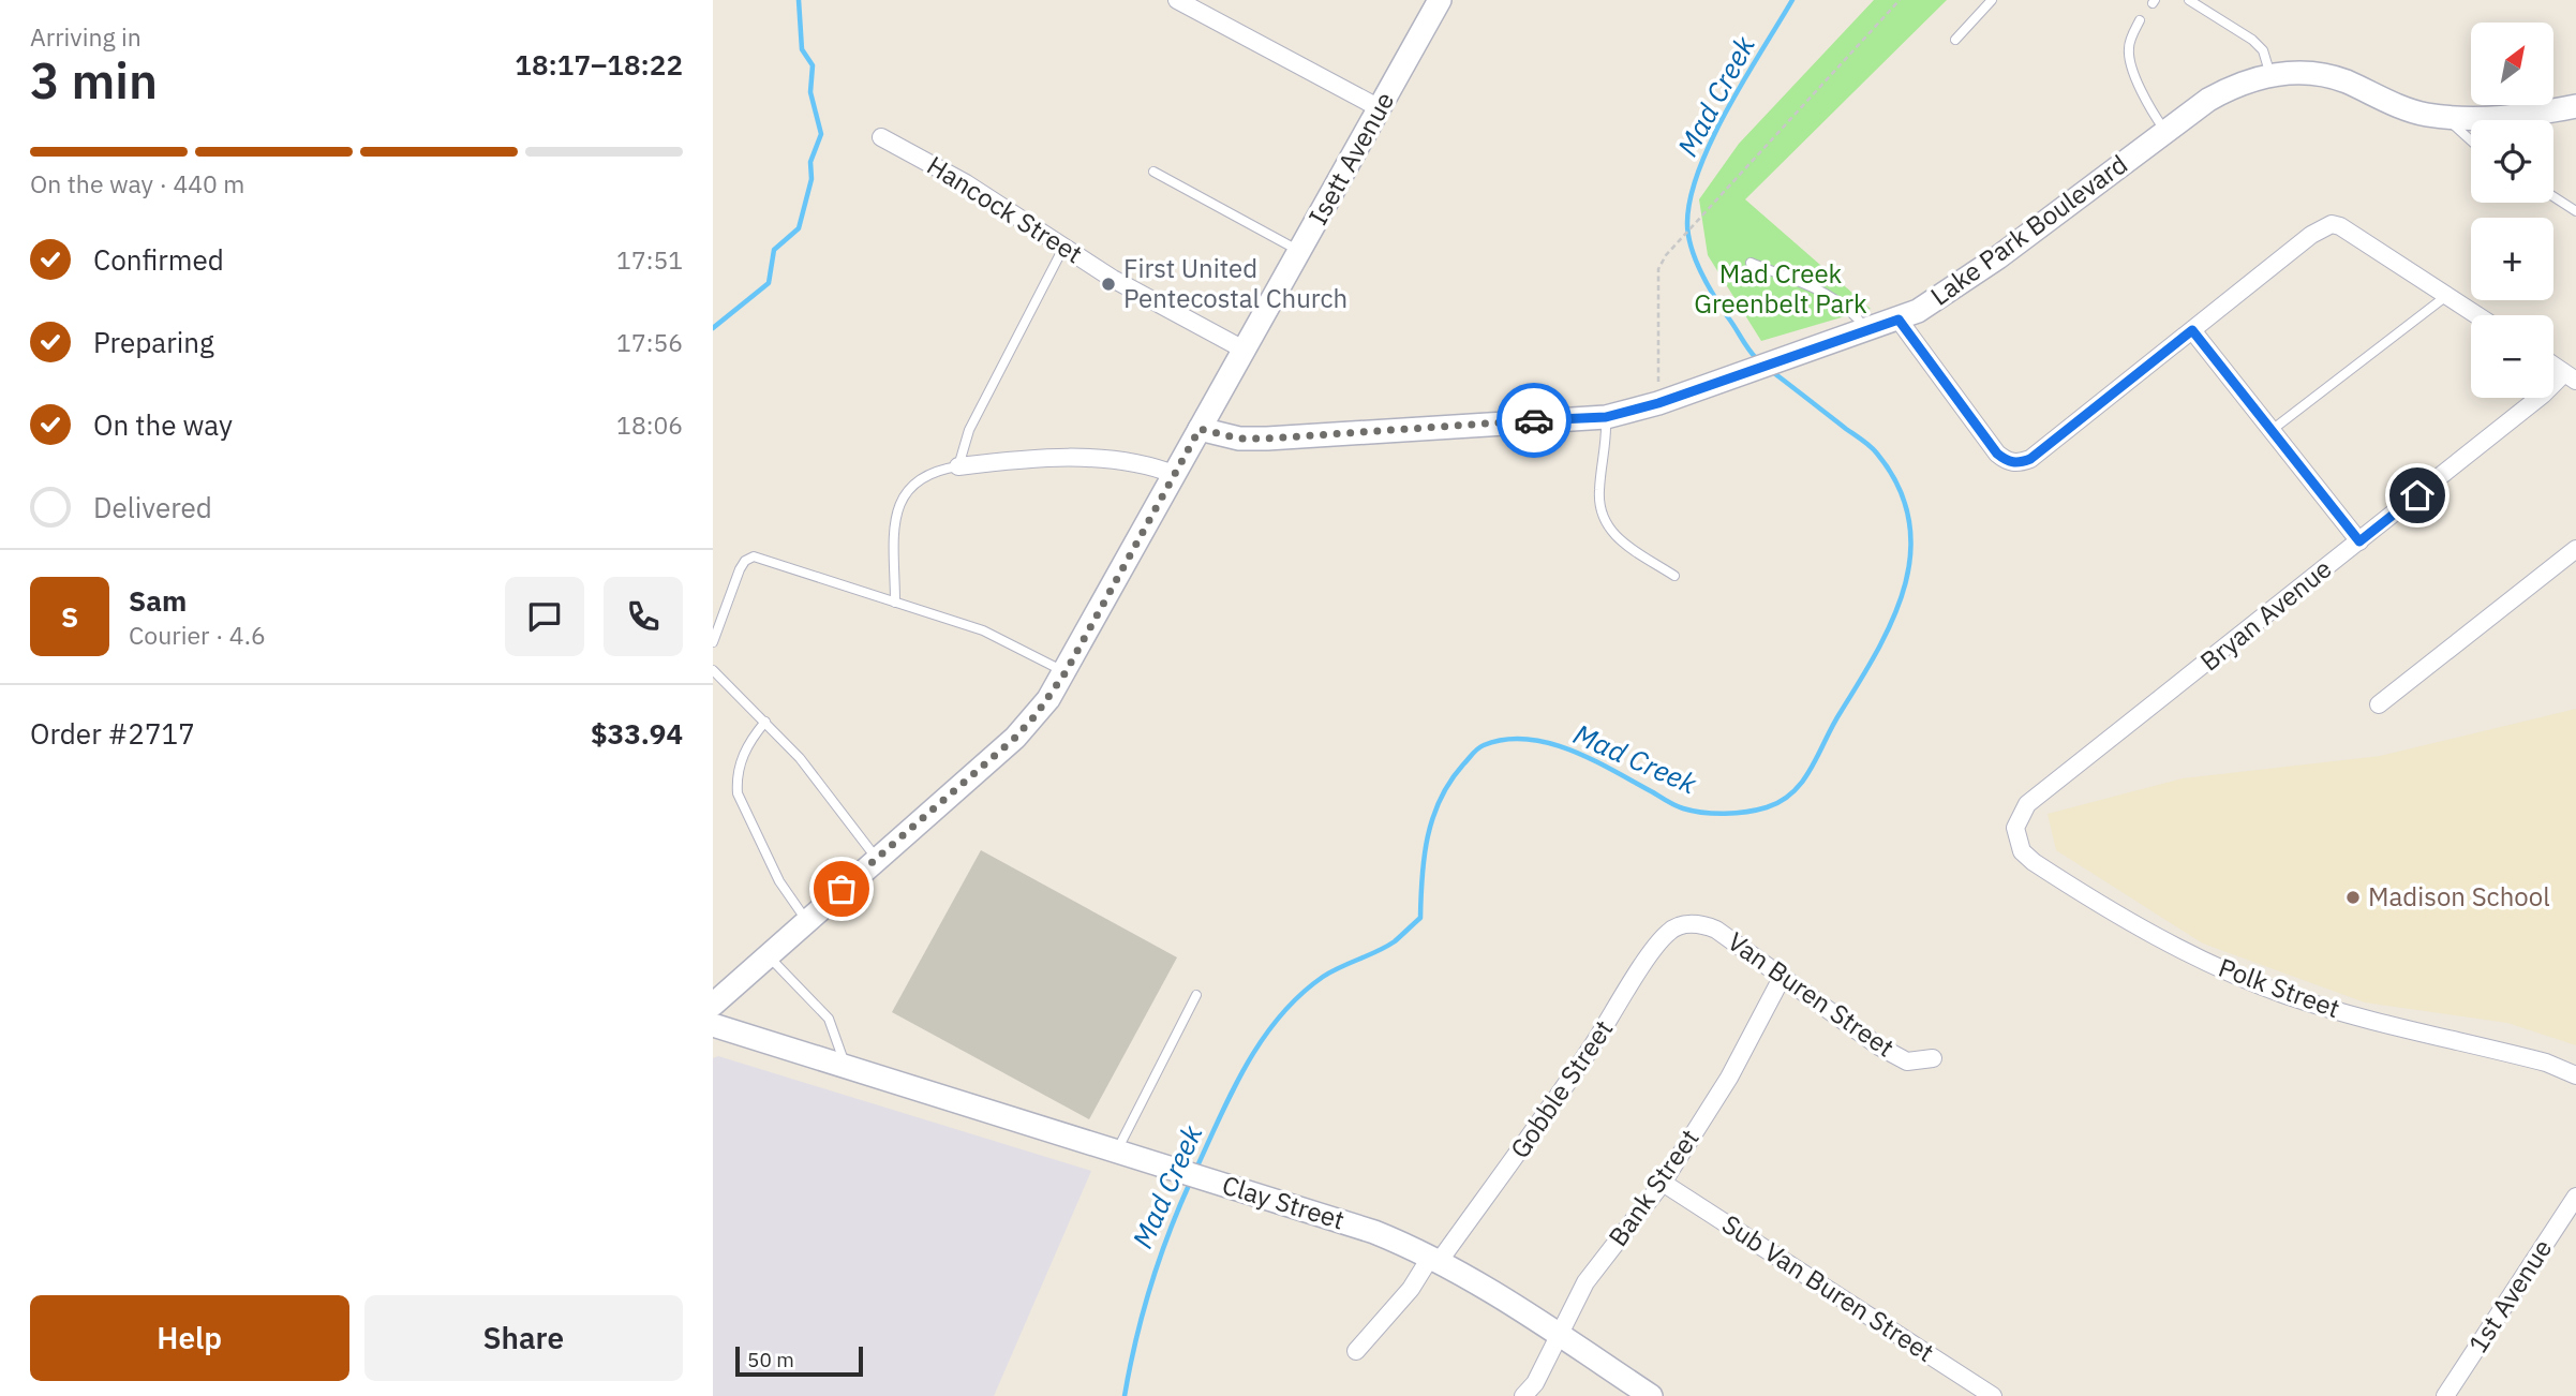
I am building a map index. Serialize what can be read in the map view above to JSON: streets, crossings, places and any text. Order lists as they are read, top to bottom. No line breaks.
{"streets":{"street":["Isett Avenue","Hancock Street","Lake Park Boulevard","Bryan Avenue","Polk Street","Van Buren Street","Gobble Street","Bank Street","Clay Street","Sub Van Buren Street","1st Avenue"]},"crossings":[["Isett Avenue","Hancock Street"],["Isett Avenue","Lake Park Boulevard"],["Bryan Avenue","Polk Street"],["Van Buren Street","Gobble Street"],["Van Buren Street","Bank Street"],["Gobble Street","Clay Street"],["Bank Street","Clay Street"],["Bank Street","Sub Van Buren Street"]],"water":["Mad Creek"],"parks":["Mad Creek Greenbelt Park"],"places":["First United Pentecostal Church","Madison School"],"scale_bar":"50 m","north":"top right","page":{"heading":["3 min","Arriving in","18:17–18:22"],"panel":["Sam","Courier · 4.6","Order #2717","$33.94"],"map_buttons":["+","−"],"bar":"On the way · 440 m","list":[["Confirmed","17:51"],["Preparing","17:56"],["On the way","18:06"],"Delivered"],"round":"S","buttons":["Help","Share"],"scale":"50 m"}}
